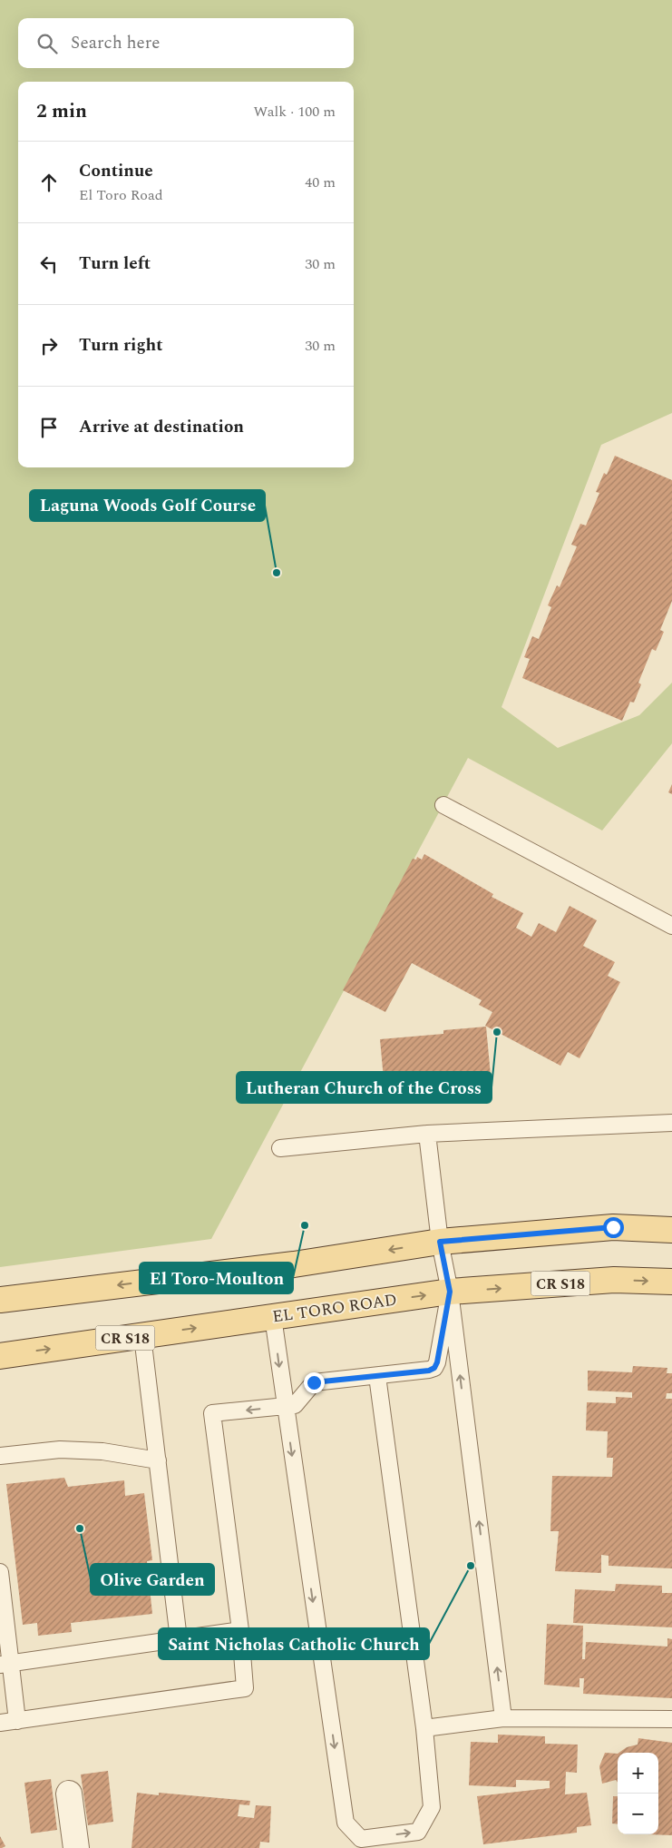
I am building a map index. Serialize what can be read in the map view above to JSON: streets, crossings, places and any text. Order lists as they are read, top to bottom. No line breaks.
{"streets":{"main road":["CR S18","EL TORO ROAD"]},"places":["Laguna Woods Golf Course","Lutheran Church of the Cross","El Toro-Moulton","Olive Garden","Saint Nicholas Catholic Church"],"page":{"search":"Search here","heading":["2 min","Walk · 100 m"],"list":[["Continue","El Toro Road","40 m"],["Turn left","30 m"],["Turn right","30 m"],"Arrive at destination"],"map_buttons":["+","−"]}}
